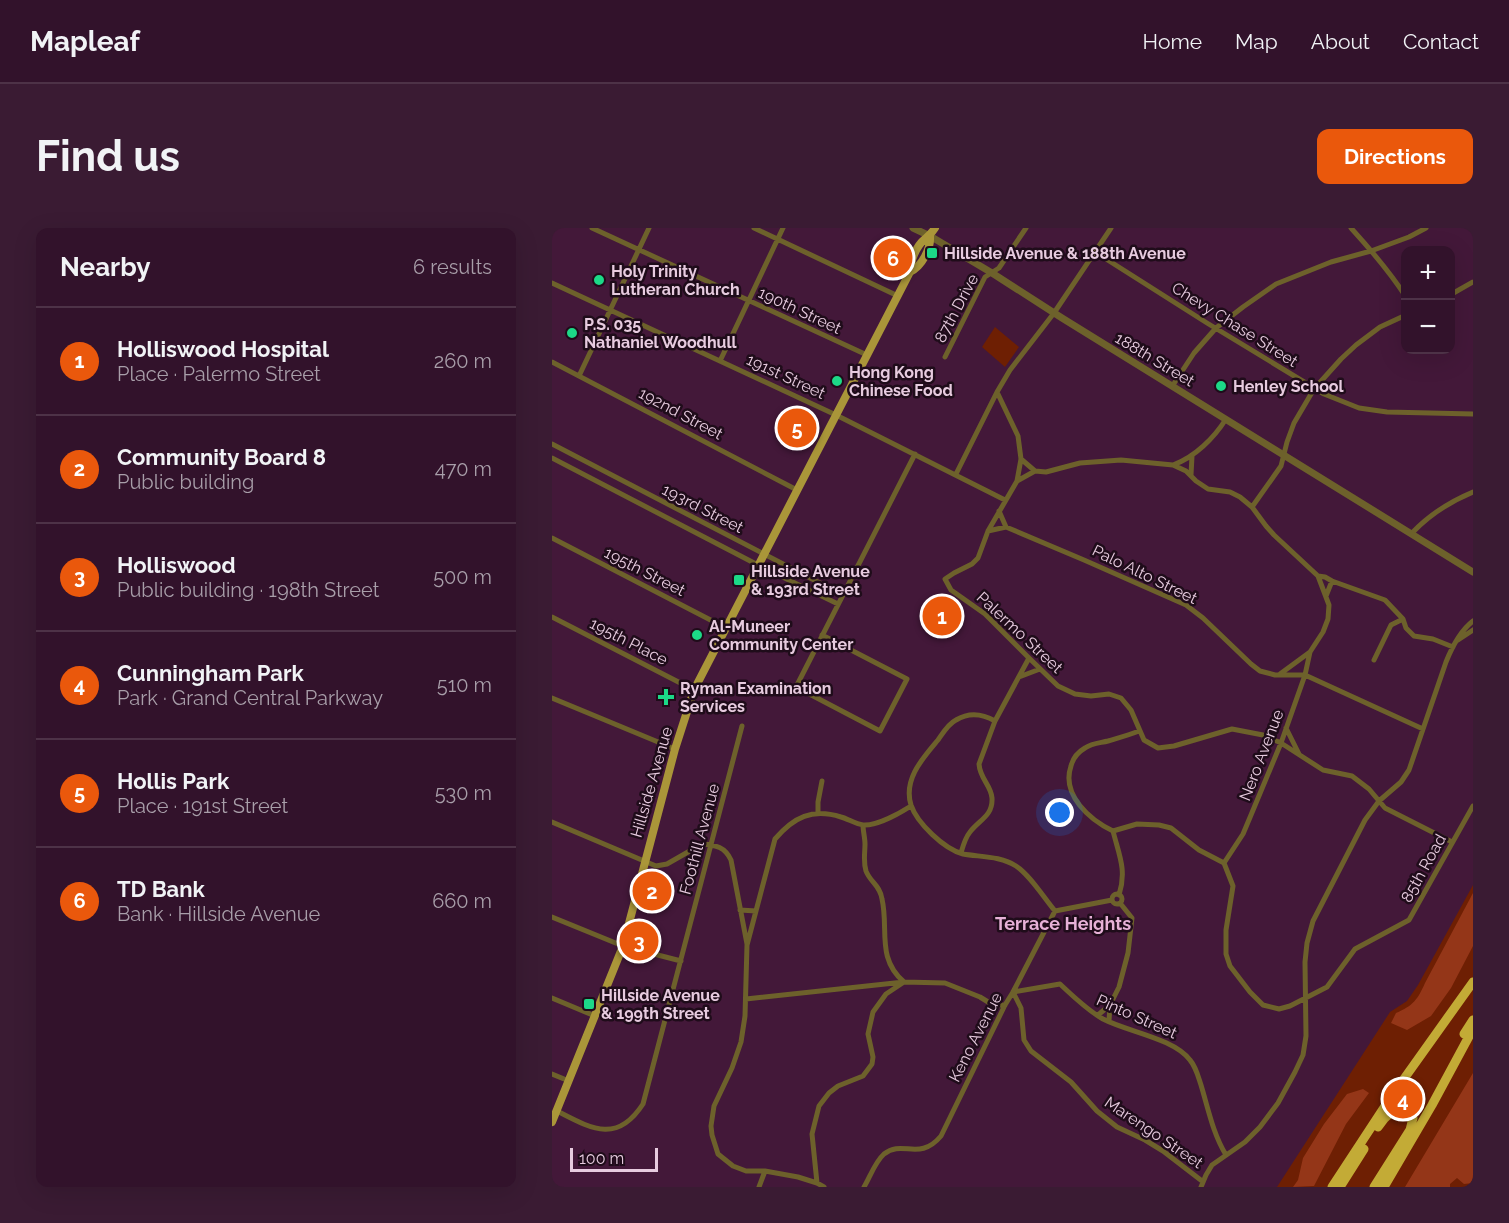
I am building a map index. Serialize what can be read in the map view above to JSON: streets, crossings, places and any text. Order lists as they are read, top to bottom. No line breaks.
{"streets":{"main road":["Hillside Avenue"],"street":["87th Drive","190th Street","Chevy Chase Street","188th Street","191st Street","192nd Street","193rd Street","195th Street","Palo Alto Street","Palermo Street","195th Place","Nero Avenue","Foothill Avenue","85th Road","Pinto Street","Keno Avenue","Marengo Street"]},"crossings":[["87th Drive","188th Street"],["190th Street","Hillside Avenue"],["188th Street","Hillside Avenue"],["191st Street","Hillside Avenue"],["192nd Street","Hillside Avenue"],["193rd Street","Hillside Avenue"],["195th Street","Hillside Avenue"],["Palo Alto Street","Nero Avenue"],["195th Place","Hillside Avenue"],["Nero Avenue","85th Road"],["Hillside Avenue","Foothill Avenue"],["Pinto Street","Keno Avenue"],["Pinto Street","Marengo Street"],["Keno Avenue","Marengo Street"]],"districts":["Terrace Heights"],"places":{"transit":["Hillside Avenue & 188th Avenue","Hillside Avenue & 193rd Street","Hillside Avenue & 199th Street"],"other":["Holy Trinity Lutheran Church","P.S. 035 Nathaniel Woodhull","Hong Kong Chinese Food","Henley School","Al-Muneer Community Center"],"health":["Ryman Examination Services"]},"scale_bar":"100 m","page":{"header":"Mapleaf","nav":["Home","Map","About","Contact"],"buttons":"Directions","title":"Find us","heading":["Nearby","6 results"],"pins":["6","5","1","2","3","4"],"map_buttons":["+","−"],"list":[{"mark":"1","name":"Holliswood Hospital","note":"Place · Palermo Street","value":"260 m"},{"mark":"2","name":"Community Board 8","note":"Public building","value":"470 m"},{"mark":"3","name":"Holliswood","note":"Public building · 198th Street","value":"500 m"},{"mark":"4","name":"Cunningham Park","note":"Park · Grand Central Parkway","value":"510 m"},{"mark":"5","name":"Hollis Park","note":"Place · 191st Street","value":"530 m"},{"mark":"6","name":"TD Bank","note":"Bank · Hillside Avenue","value":"660 m"}],"scale":"100 m"}}
